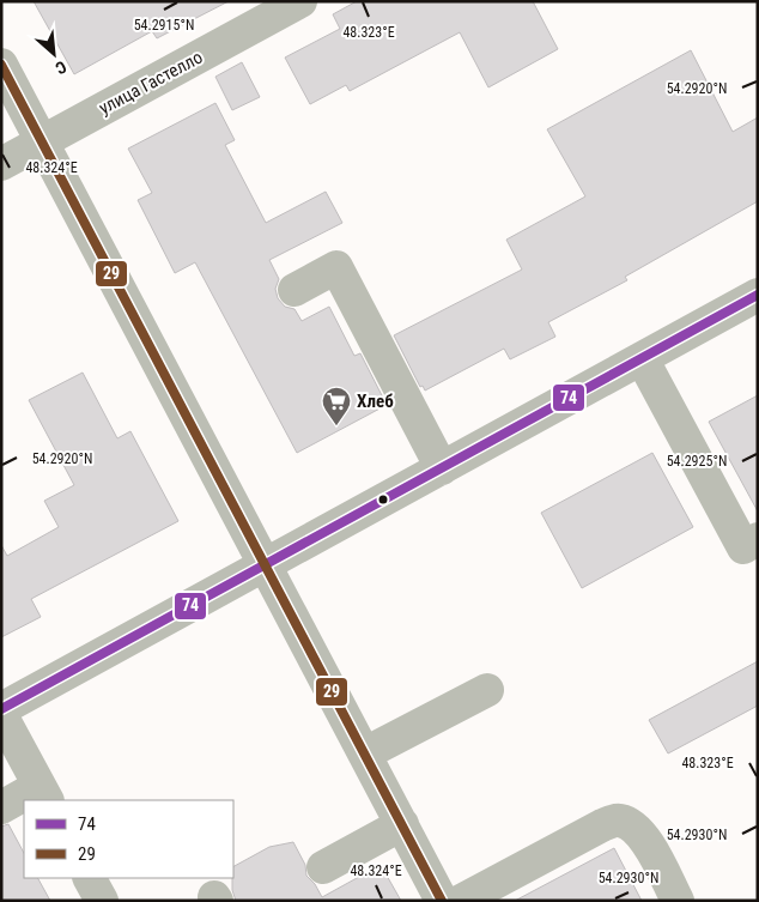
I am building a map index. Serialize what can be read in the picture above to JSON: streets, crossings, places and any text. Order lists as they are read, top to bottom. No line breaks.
{"streets":{"street":["улица Гастелло"]},"places":{"supermarket":["Хлеб"]},"lines":["transit line 29","transit line 74"],"legend":["74","29"],"north":"bottom right","coordinates":["54.2915°N","48.323°E","54.2920°N","48.324°E","54.2925°N","54.2930°N"]}
